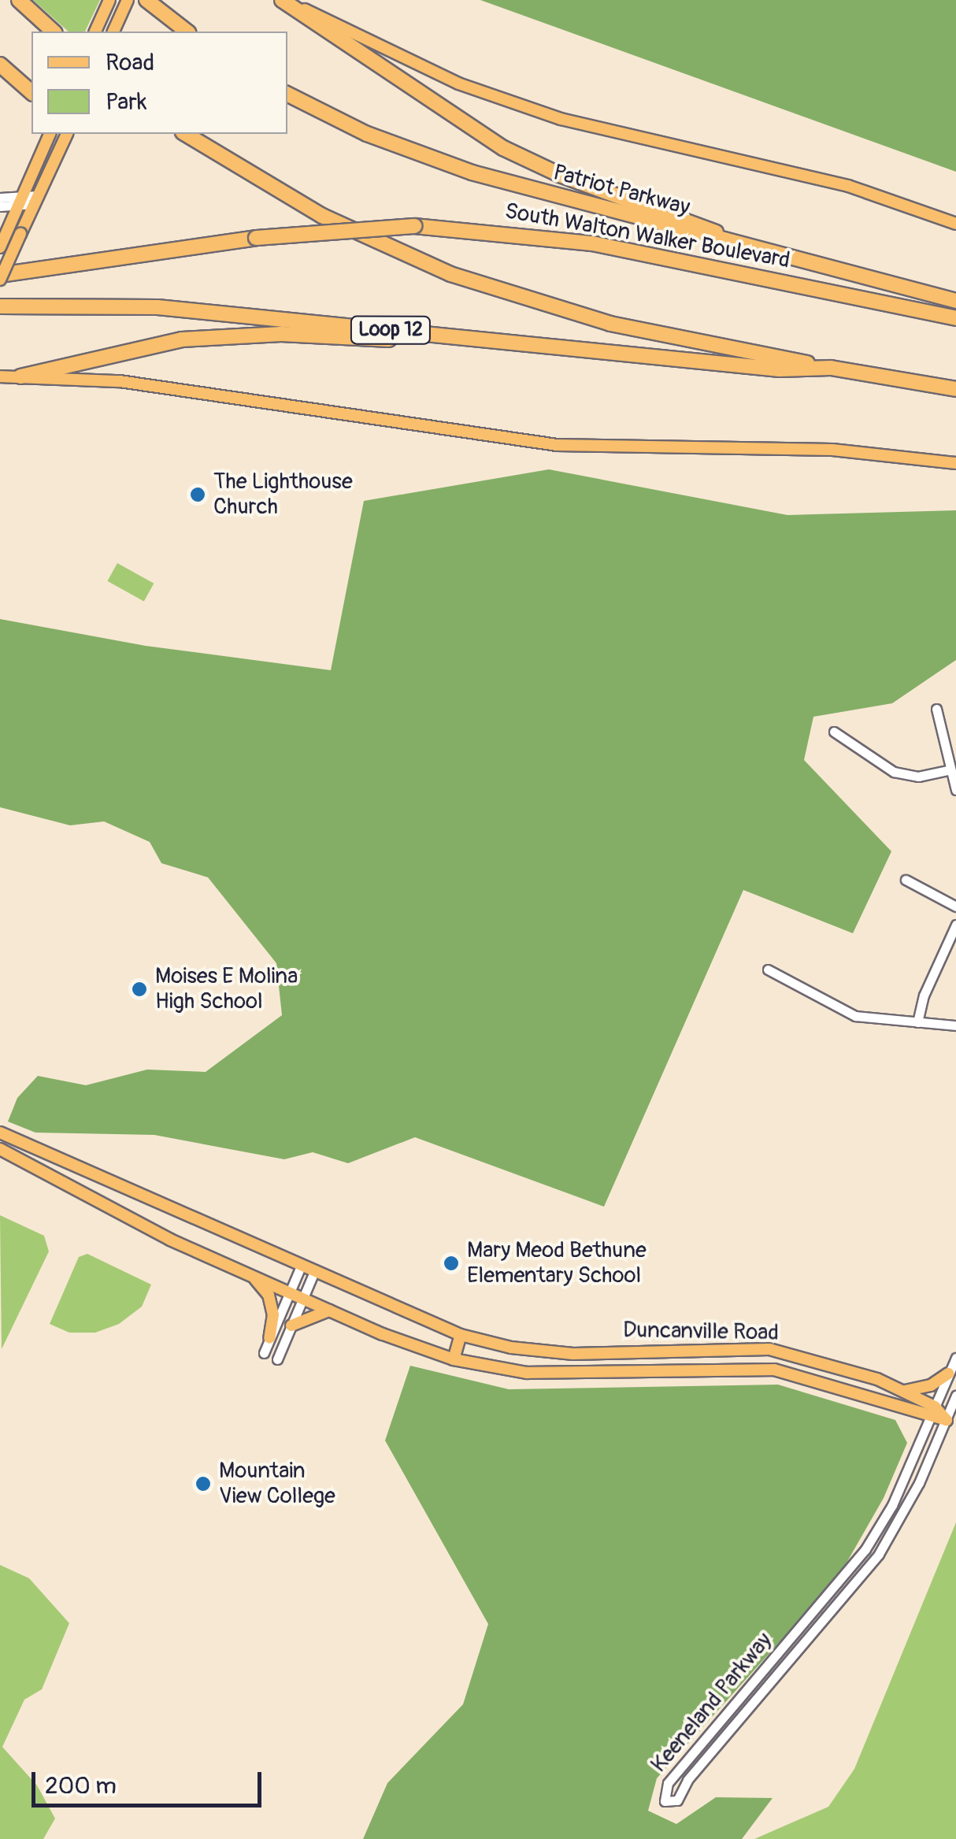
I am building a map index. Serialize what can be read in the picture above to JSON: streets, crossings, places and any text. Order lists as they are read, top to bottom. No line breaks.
{"streets":{"highway":["Patriot Parkway","South Walton Walker Boulevard","Loop 12"],"main road":["Duncanville Road"],"street":["Keeneland Parkway"]},"crossings":[["Duncanville Road","Keeneland Parkway"]],"places":["The Lighthouse Church","Moises E Molina High School","Mary Meod Bethune Elementary School","Mountain View College"],"legend":["Road","Park"],"scale_bar":"200 m"}
